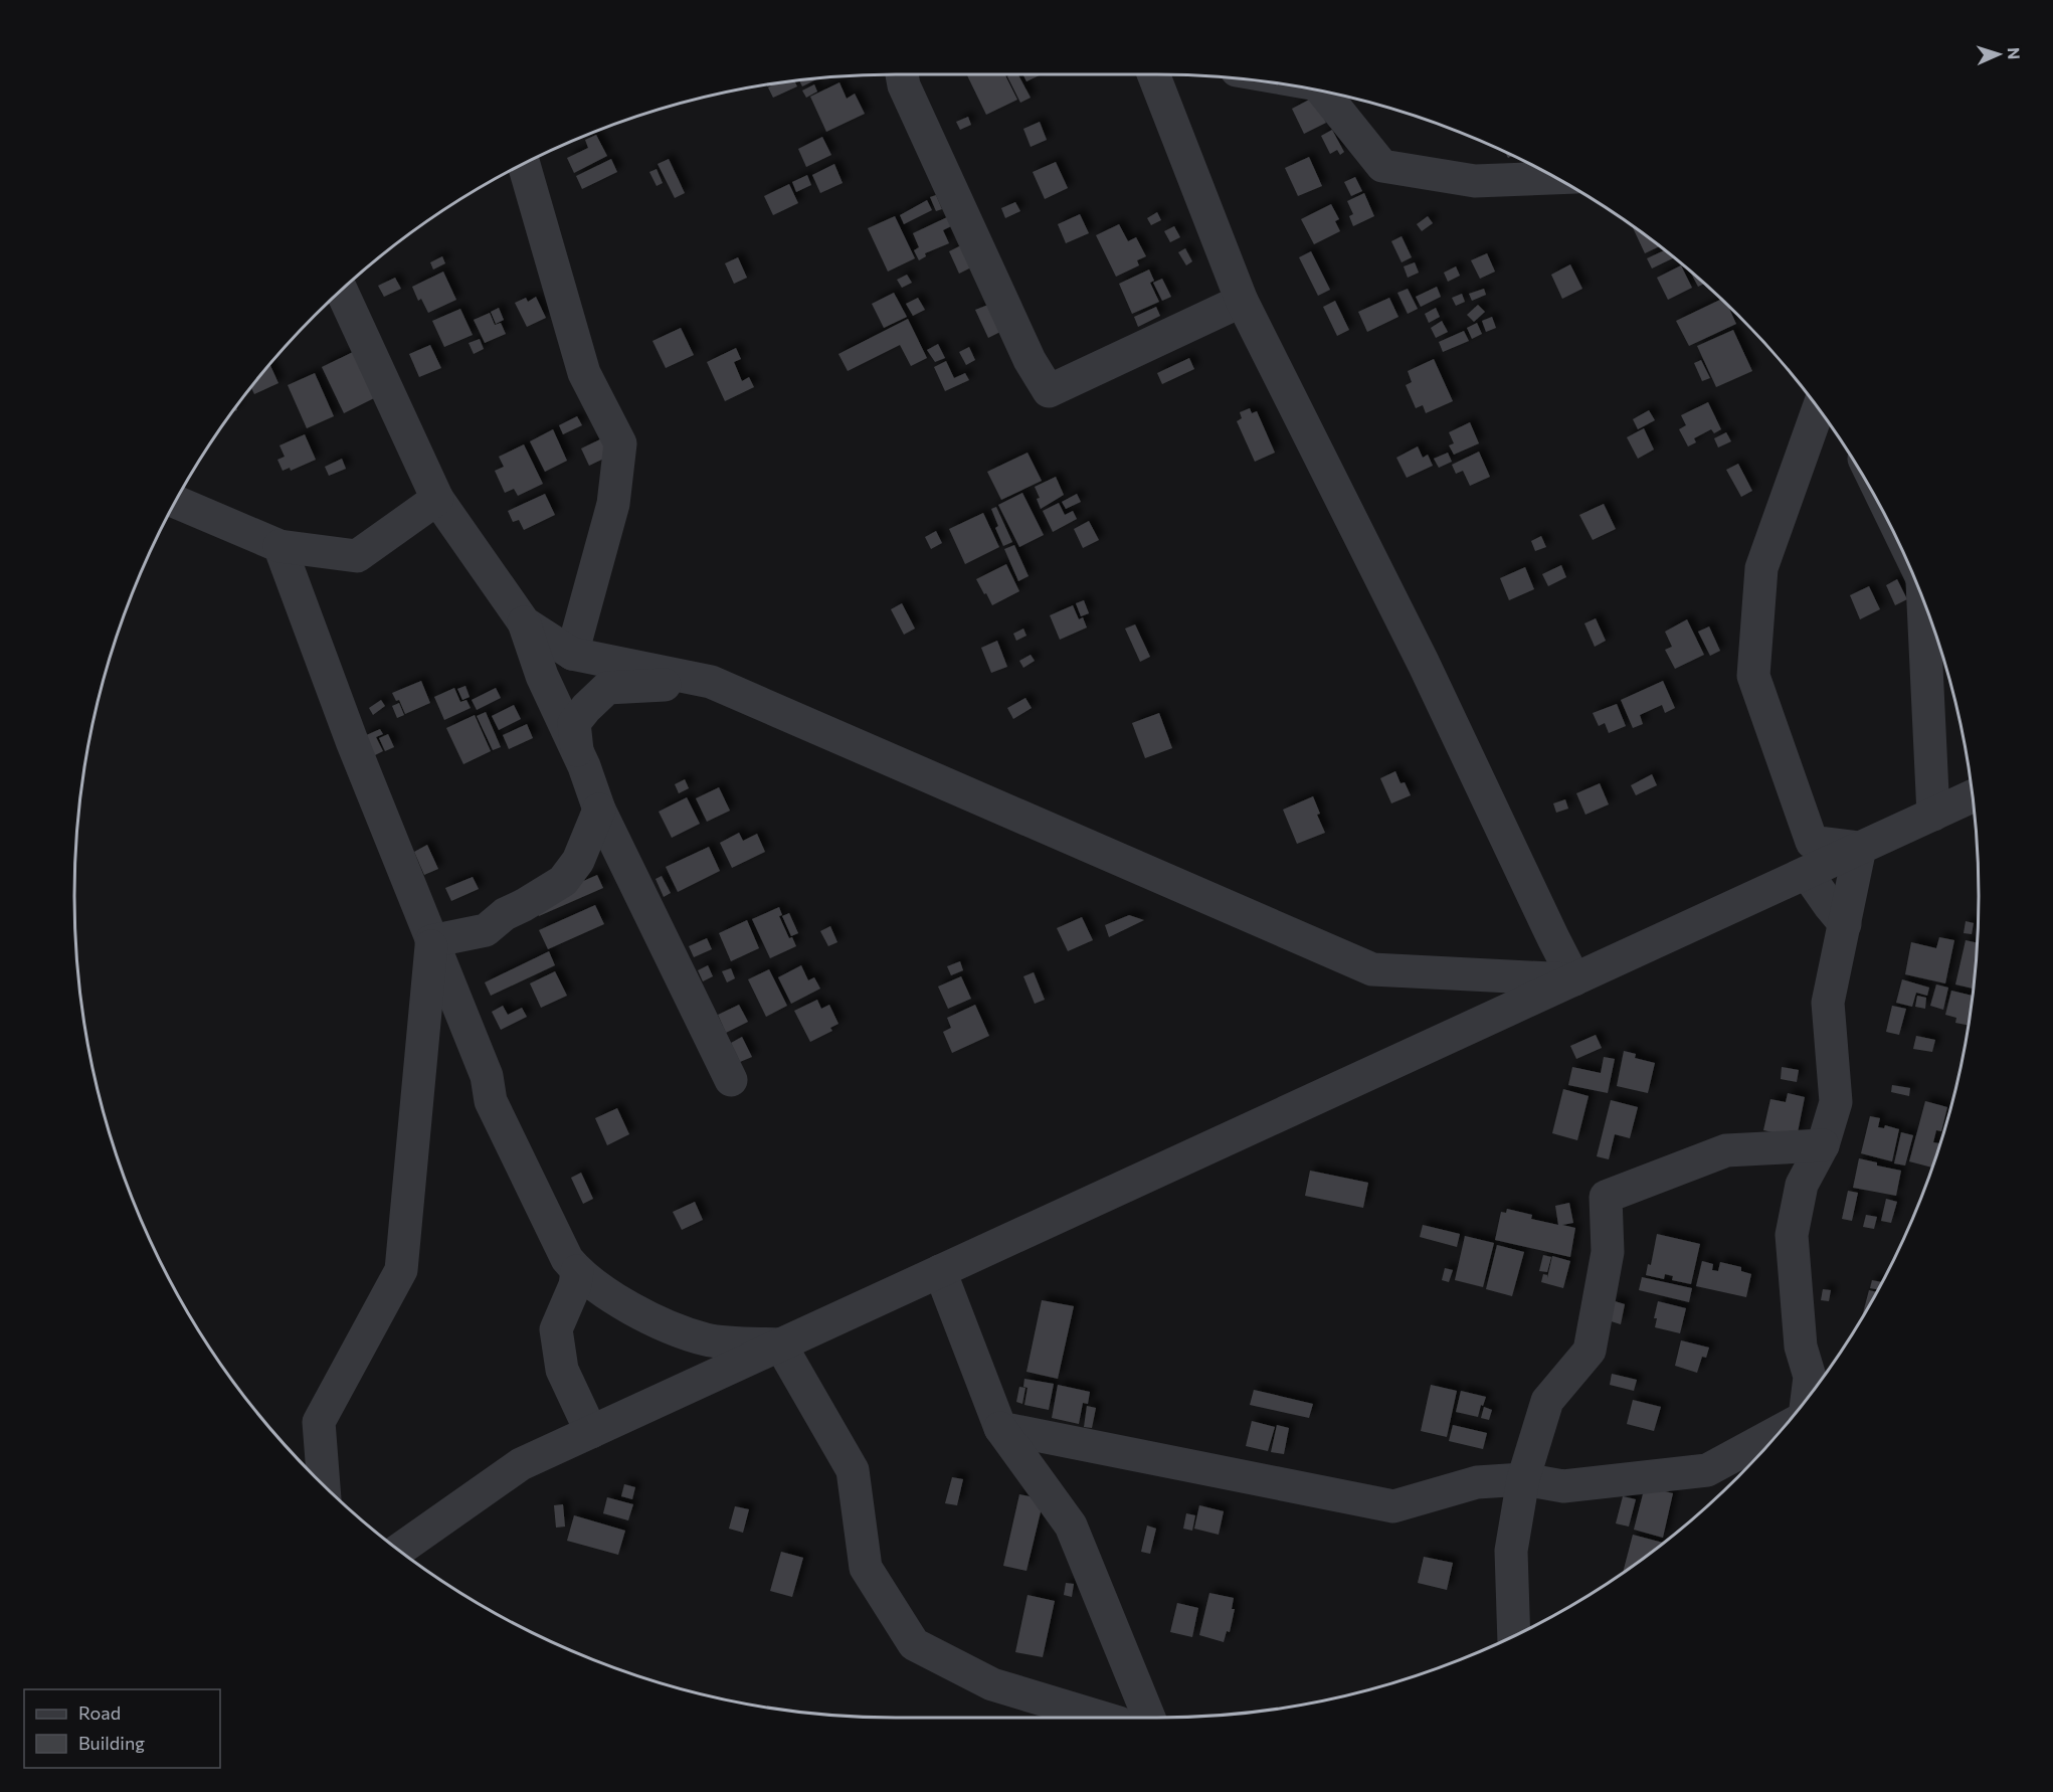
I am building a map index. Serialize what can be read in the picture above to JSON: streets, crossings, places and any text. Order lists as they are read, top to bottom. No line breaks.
{"legend":["Road","Building"],"north":"right"}
